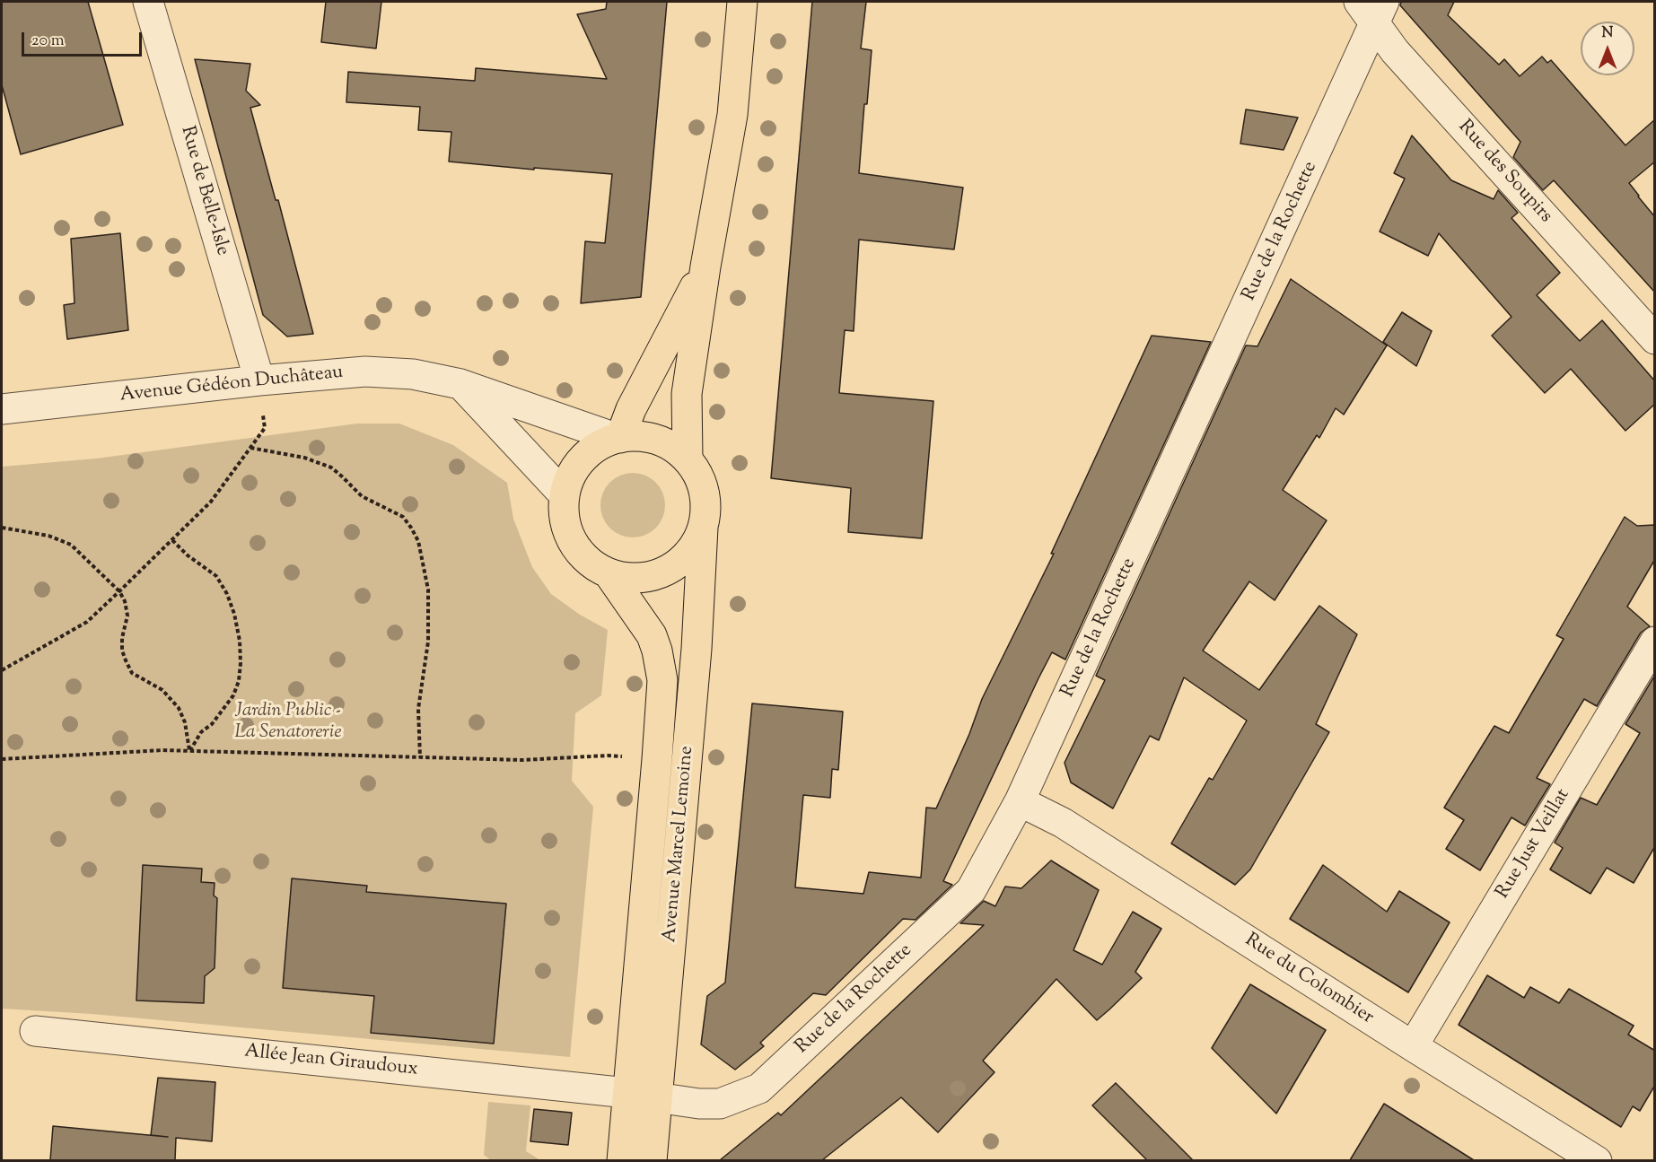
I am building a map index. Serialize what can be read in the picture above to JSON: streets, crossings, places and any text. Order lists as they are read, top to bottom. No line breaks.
{"streets":{"main road":["Avenue Marcel Lemoine"],"street":["Rue des Soupirs","Rue de Belle-Isle","Rue de la Rochette","Avenue Gédéon Duchâteau","Rue Just Veillat","Rue du Colombier","Allée Jean Giraudoux"]},"crossings":[["Rue des Soupirs","Rue de la Rochette"],["Rue de Belle-Isle","Avenue Gédéon Duchâteau"],["Rue de la Rochette","Avenue Marcel Lemoine"],["Rue de la Rochette","Rue du Colombier"],["Avenue Gédéon Duchâteau","Avenue Marcel Lemoine"],["Avenue Marcel Lemoine","Allée Jean Giraudoux"],["Rue Just Veillat","Rue du Colombier"]],"parks":["Jardin Public - La Senatorerie"],"scale_bar":"20 m","north":"top"}
